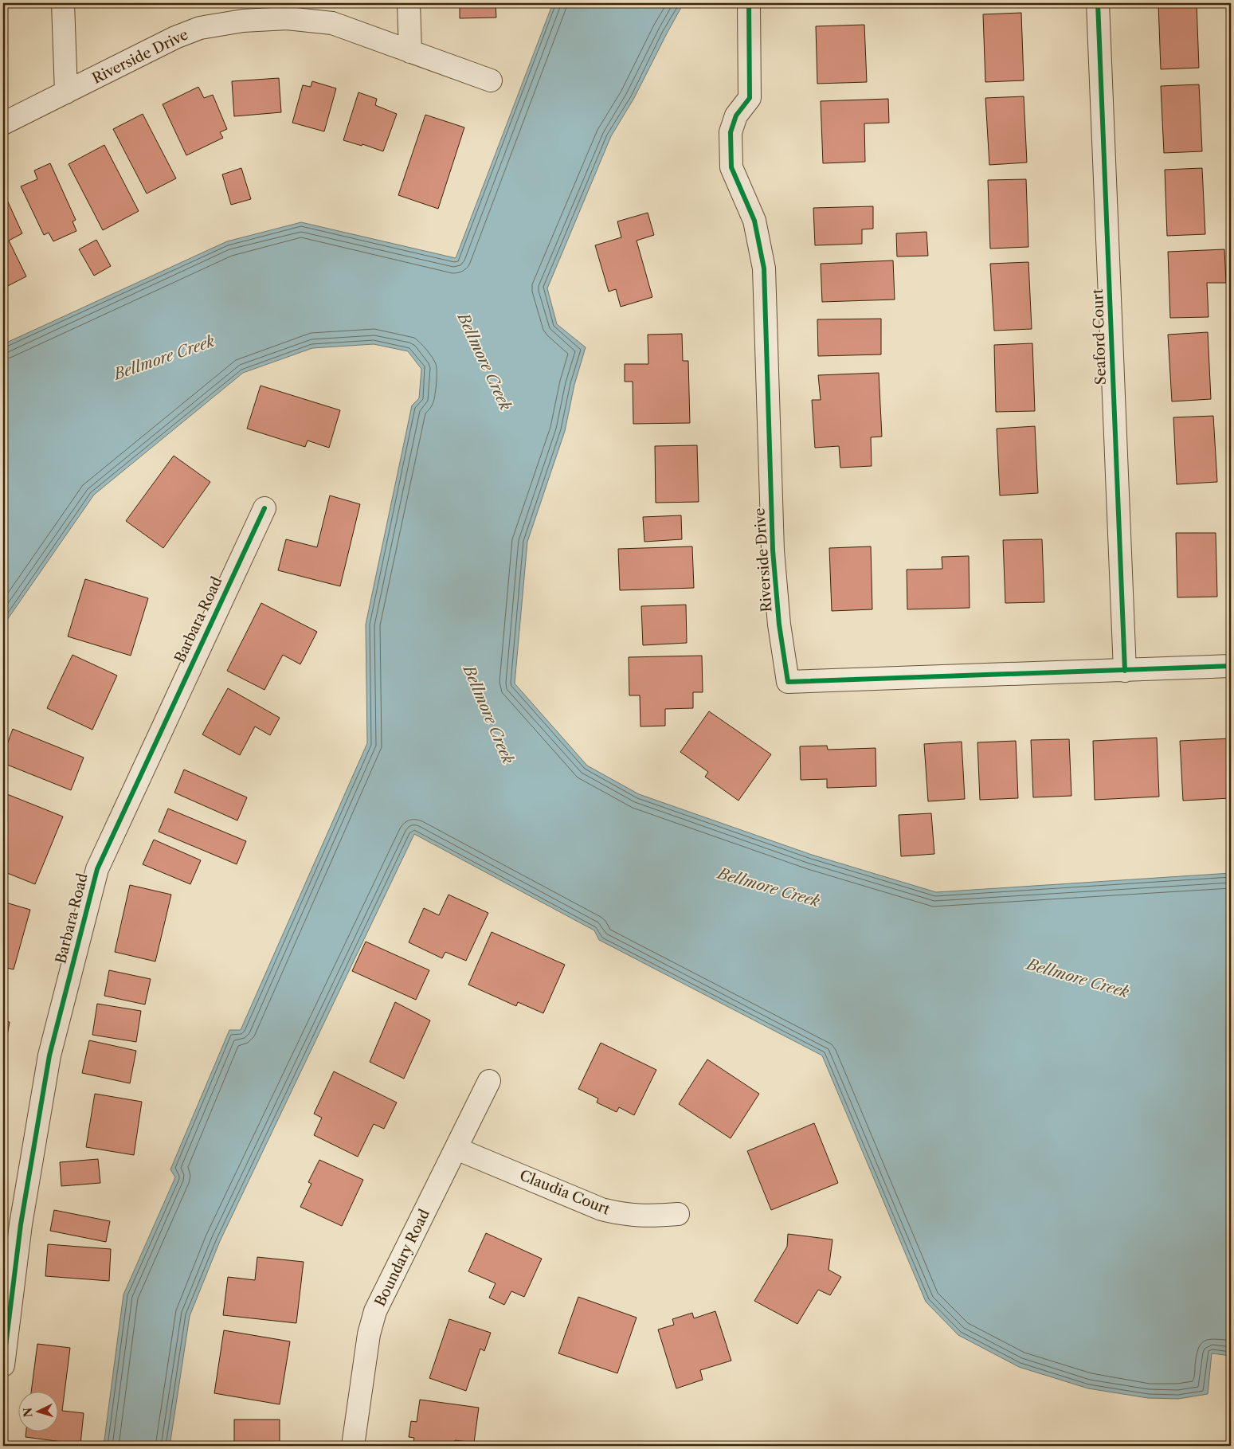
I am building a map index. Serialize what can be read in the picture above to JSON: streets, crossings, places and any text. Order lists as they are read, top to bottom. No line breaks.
{"streets":{"street":["Riverside Drive","Seaford Court","Barbara Road","Claudia Court","Boundary Road"]},"crossings":[["Riverside Drive","Seaford Court"],["Claudia Court","Boundary Road"]],"water":["Bellmore Creek"],"north":"left"}
